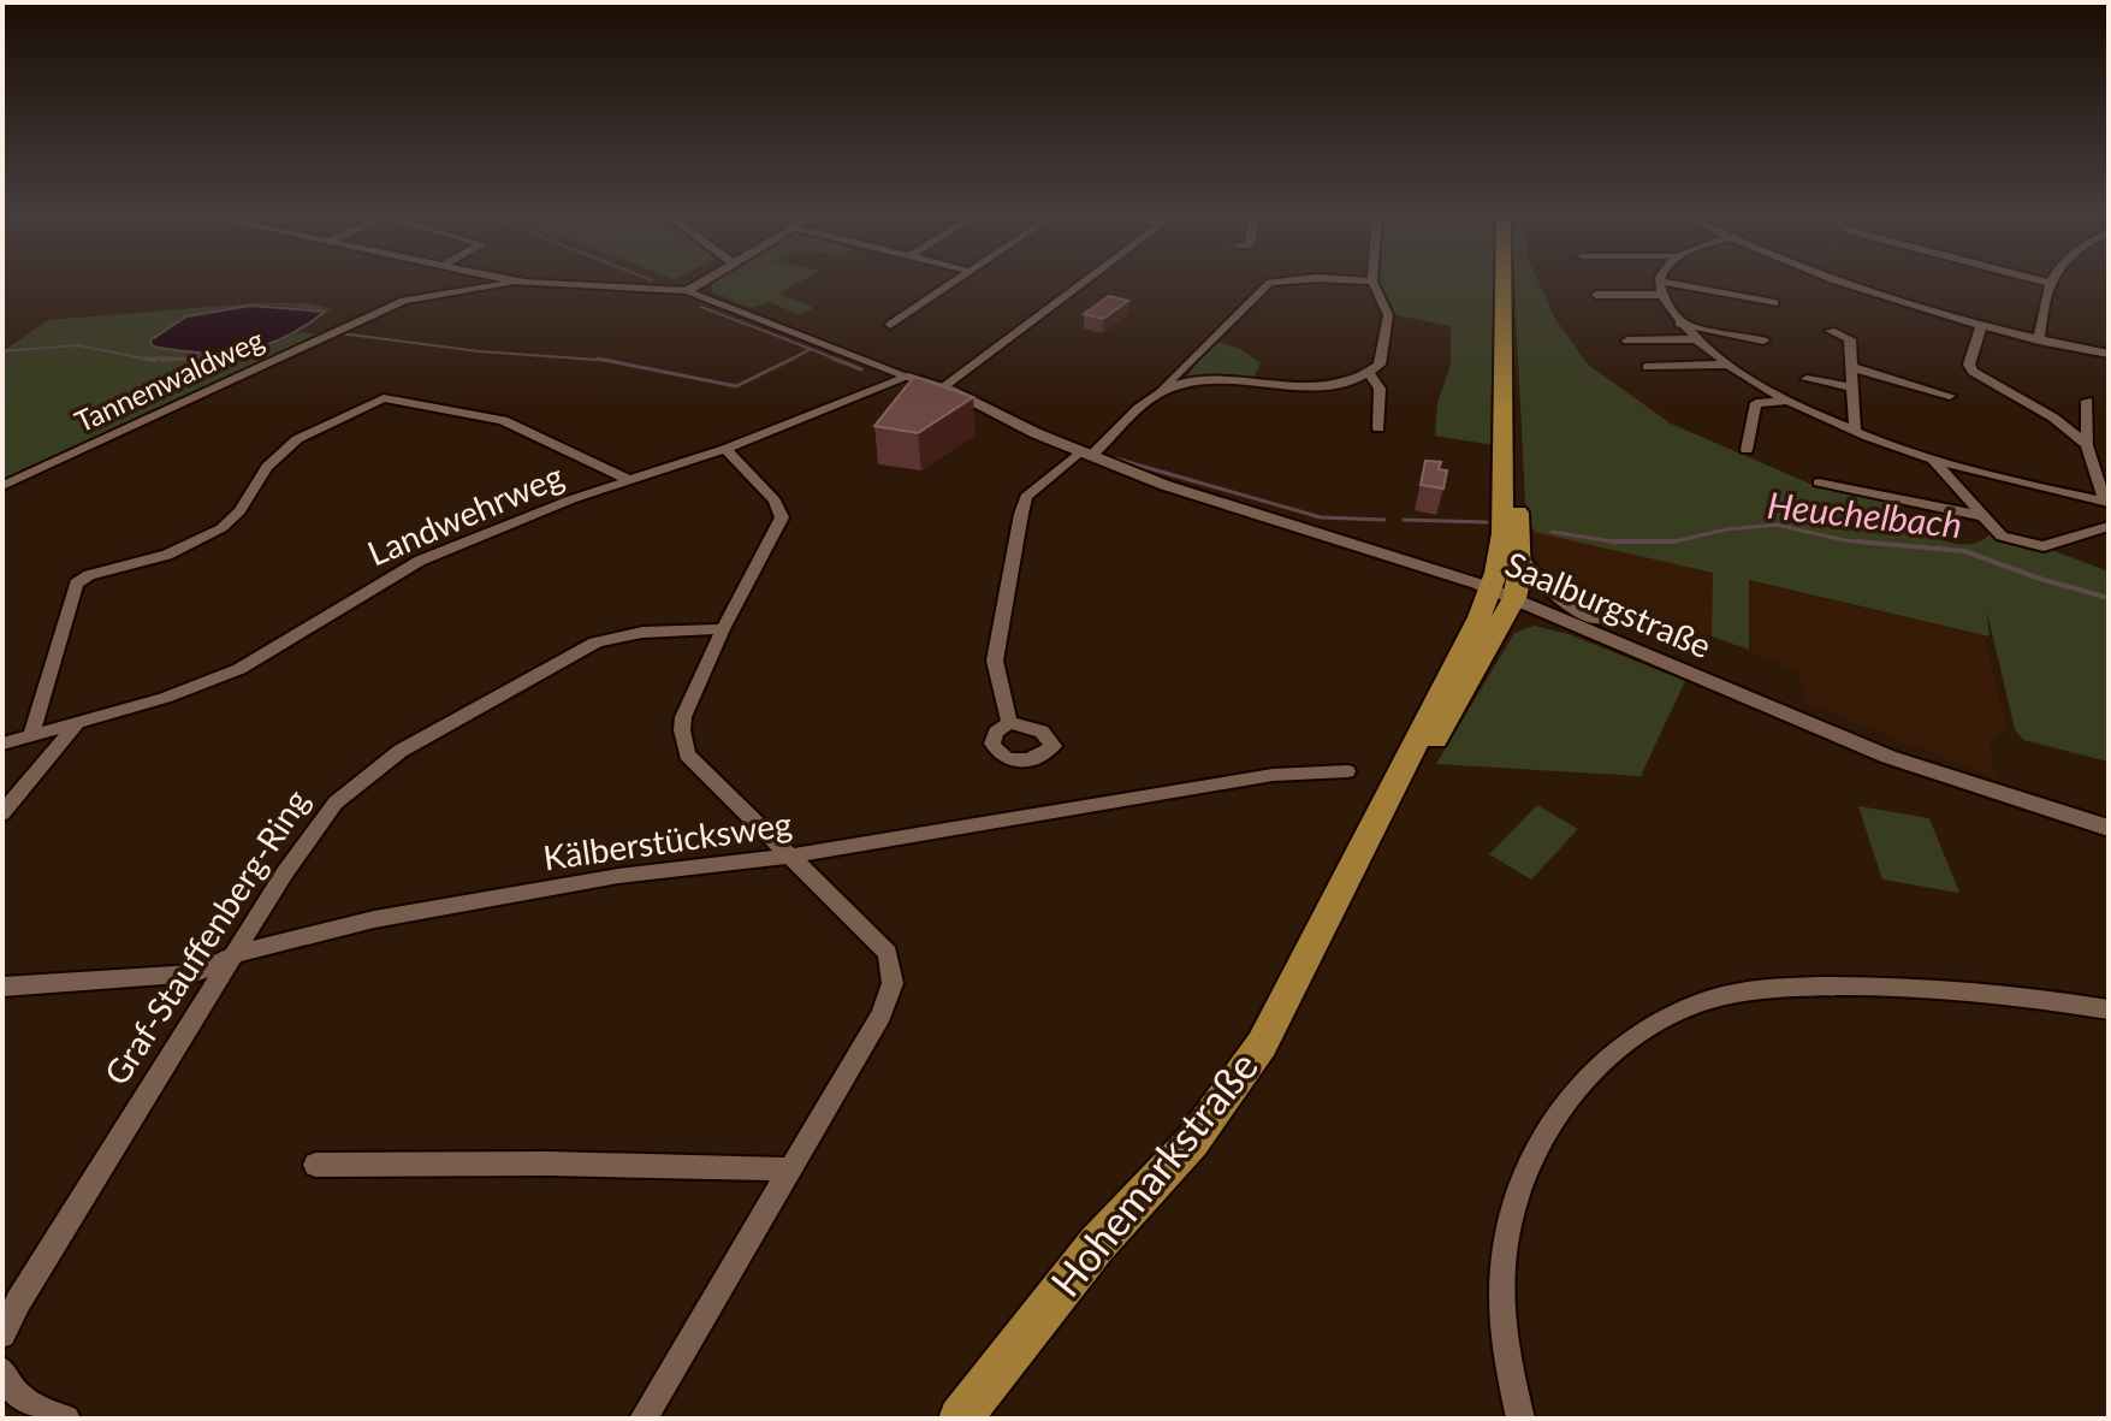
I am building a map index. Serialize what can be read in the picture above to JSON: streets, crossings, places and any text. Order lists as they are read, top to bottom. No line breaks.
{"streets":{"main road":["Hohemarkstraße"],"street":["Tannenwaldweg","Landwehrweg","Saalburgstraße","Kälberstücksweg","Graf-Stauffenberg-Ring"]},"crossings":[["Landwehrweg","Saalburgstraße"],["Saalburgstraße","Hohemarkstraße"],["Kälberstücksweg","Graf-Stauffenberg-Ring"]],"water":["Heuchelbach"]}
